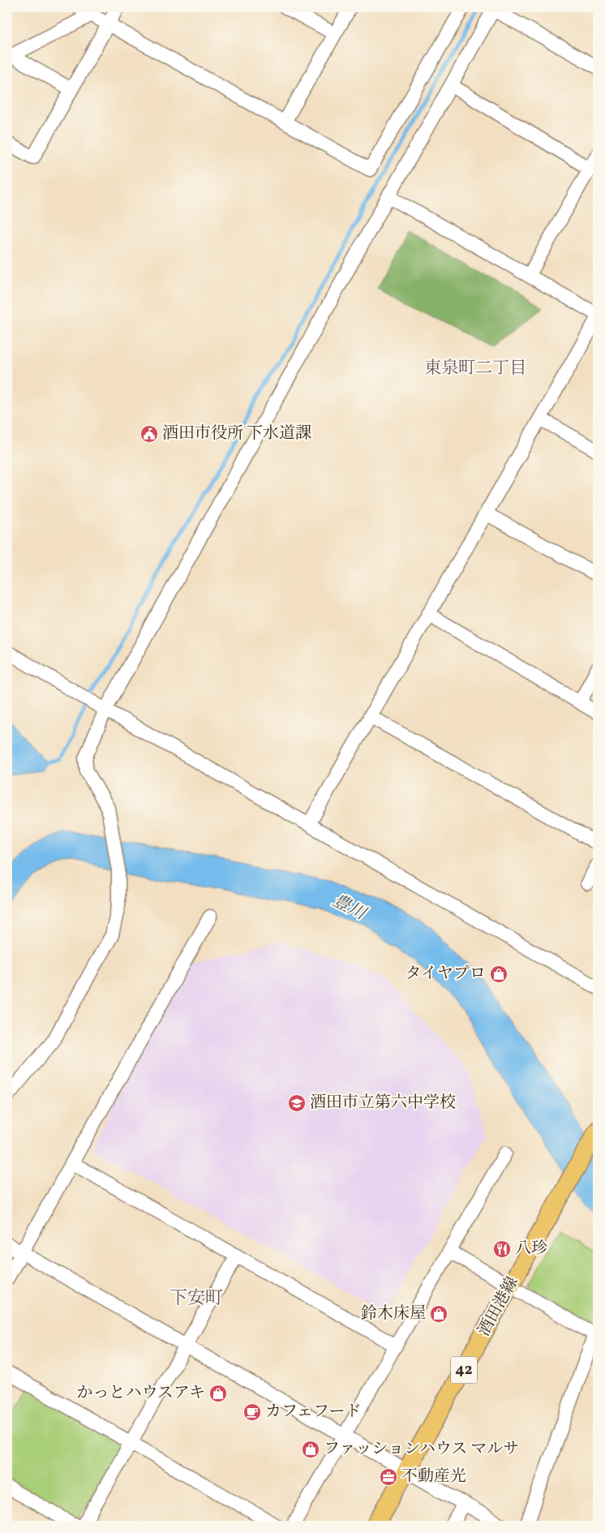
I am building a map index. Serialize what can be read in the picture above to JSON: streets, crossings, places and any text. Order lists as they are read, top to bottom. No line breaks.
{"streets":{"main road":["酒田港線","42"]},"districts":["東泉町二丁目","下安町"],"water":["豊川"],"places":{"public building":["酒田市役所 下水道課"],"shop":["タイヤプロ","鈴木床屋","かっとハウスアキ","ファッションハウス マルサ"],"school or university":["酒田市立第六中学校"],"restaurant":["八珍"],"cafe":["カフェフード"],"office":["不動産光"]}}
